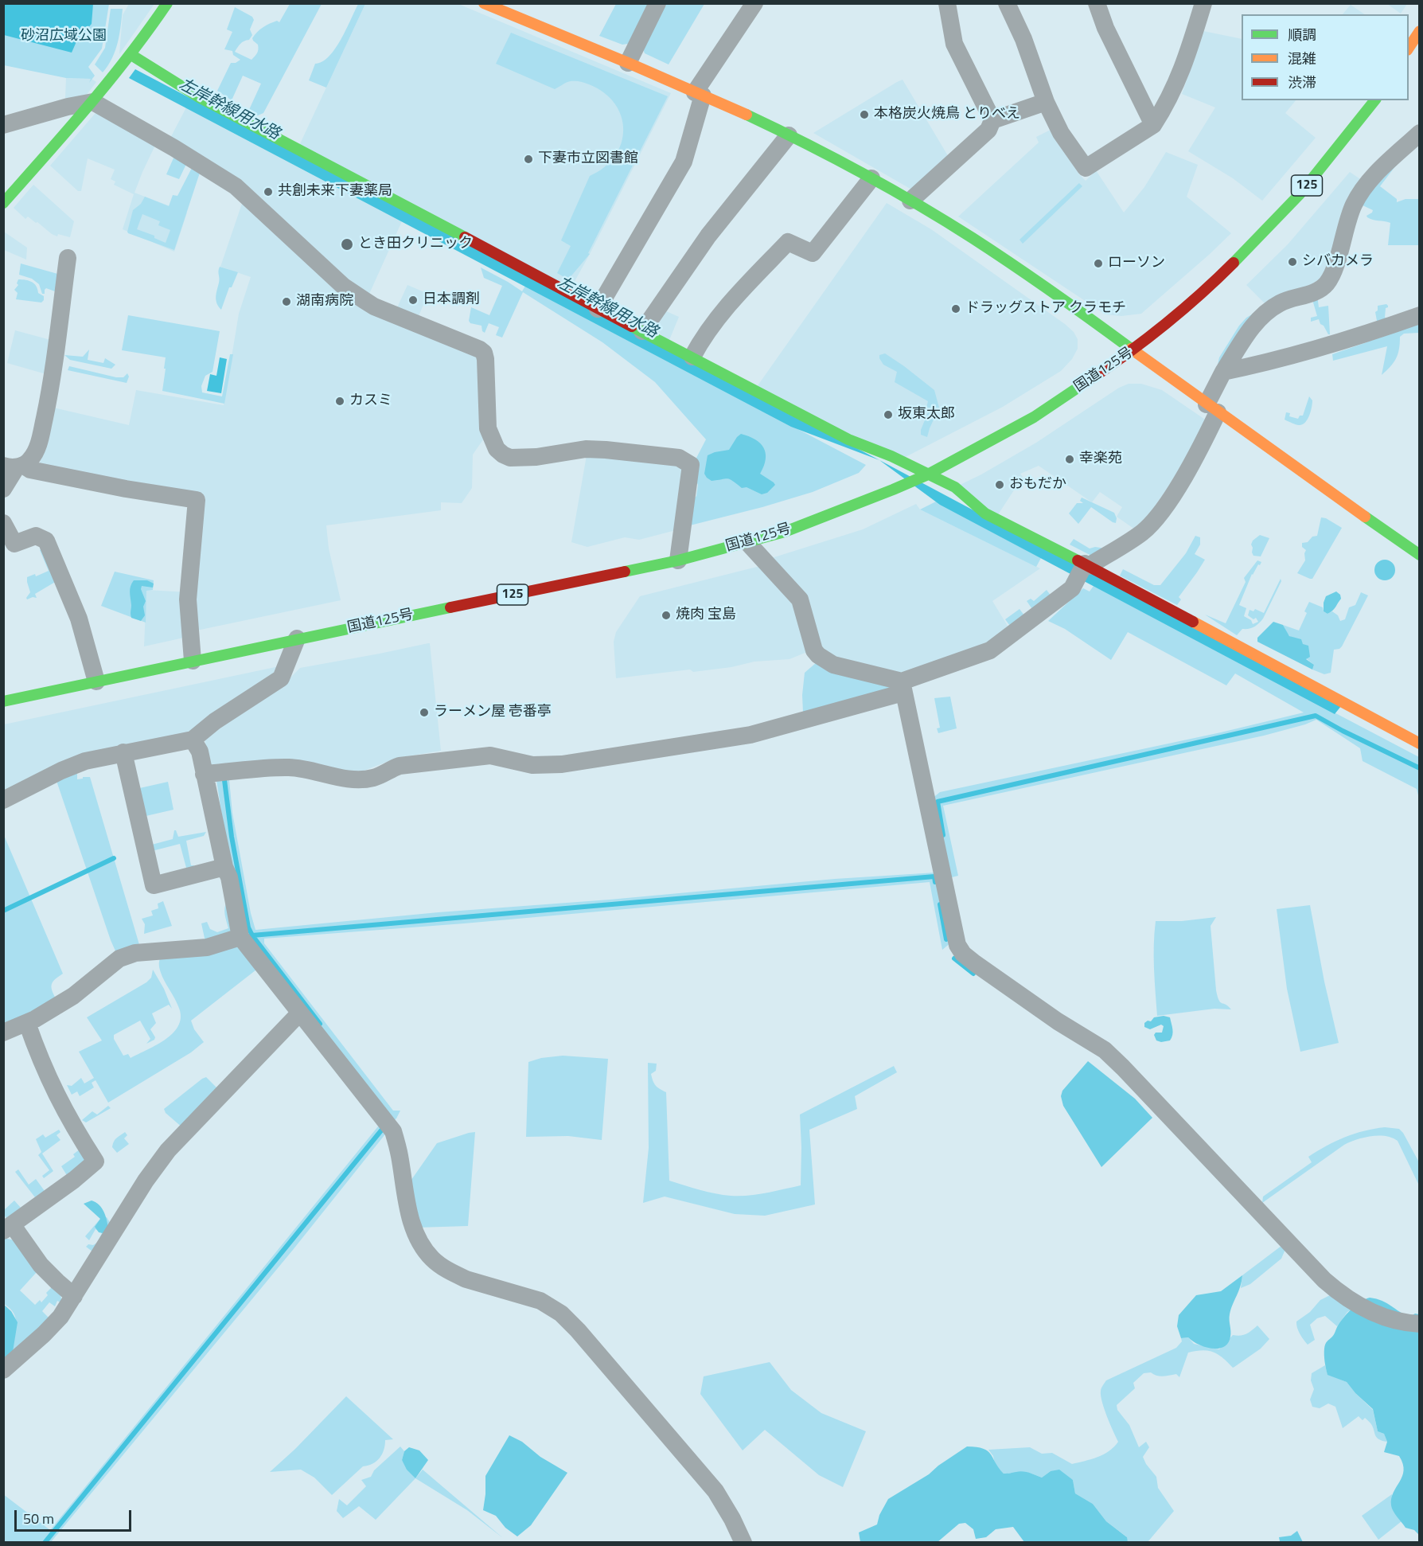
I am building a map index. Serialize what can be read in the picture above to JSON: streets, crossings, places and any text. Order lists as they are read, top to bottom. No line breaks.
{"streets":{"main road":["125","国道125号"]},"water":["左岸幹線用水路"],"parks":["砂沼広域公園"],"places":["本格炭火焼鳥 とりべえ","下妻市立図書館","共創未来下妻薬局","とき田クリニック","シバカメラ","ローソン","日本調剤","湖南病院","ドラッグストア クラモチ","カスミ","坂東太郎","幸楽苑","おもだか","焼肉 宝島","ラーメン屋 壱番亭"],"legend":["順調","混雑","渋滞"],"scale_bar":"50 m"}
